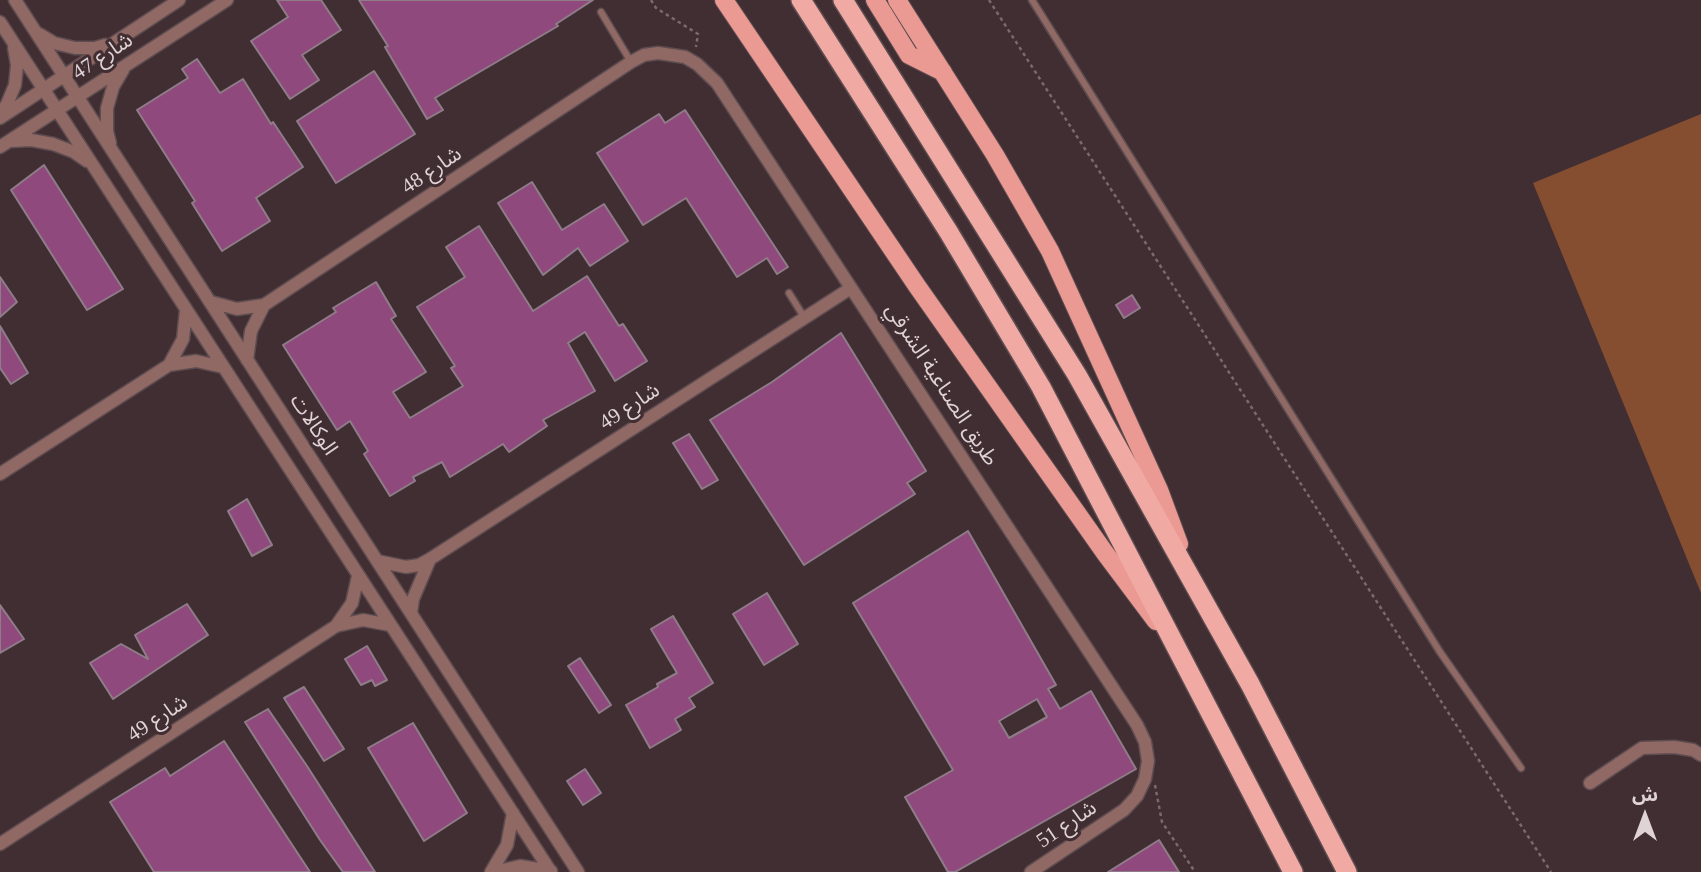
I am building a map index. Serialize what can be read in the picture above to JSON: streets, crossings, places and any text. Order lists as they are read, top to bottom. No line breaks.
{"streets":{"highway":["طريق الصناعية الشرقي"],"street":["شارع 47","شارع 48","شارع 49","الوكالات","شارع 51"]},"crossings":[["شارع 47","الوكالات"],["شارع 48","طريق الصناعية الشرقي"],["طريق الصناعية الشرقي","شارع 49"],["طريق الصناعية الشرقي","شارع 51"],["شارع 49","الوكالات"]],"north":"top"}
